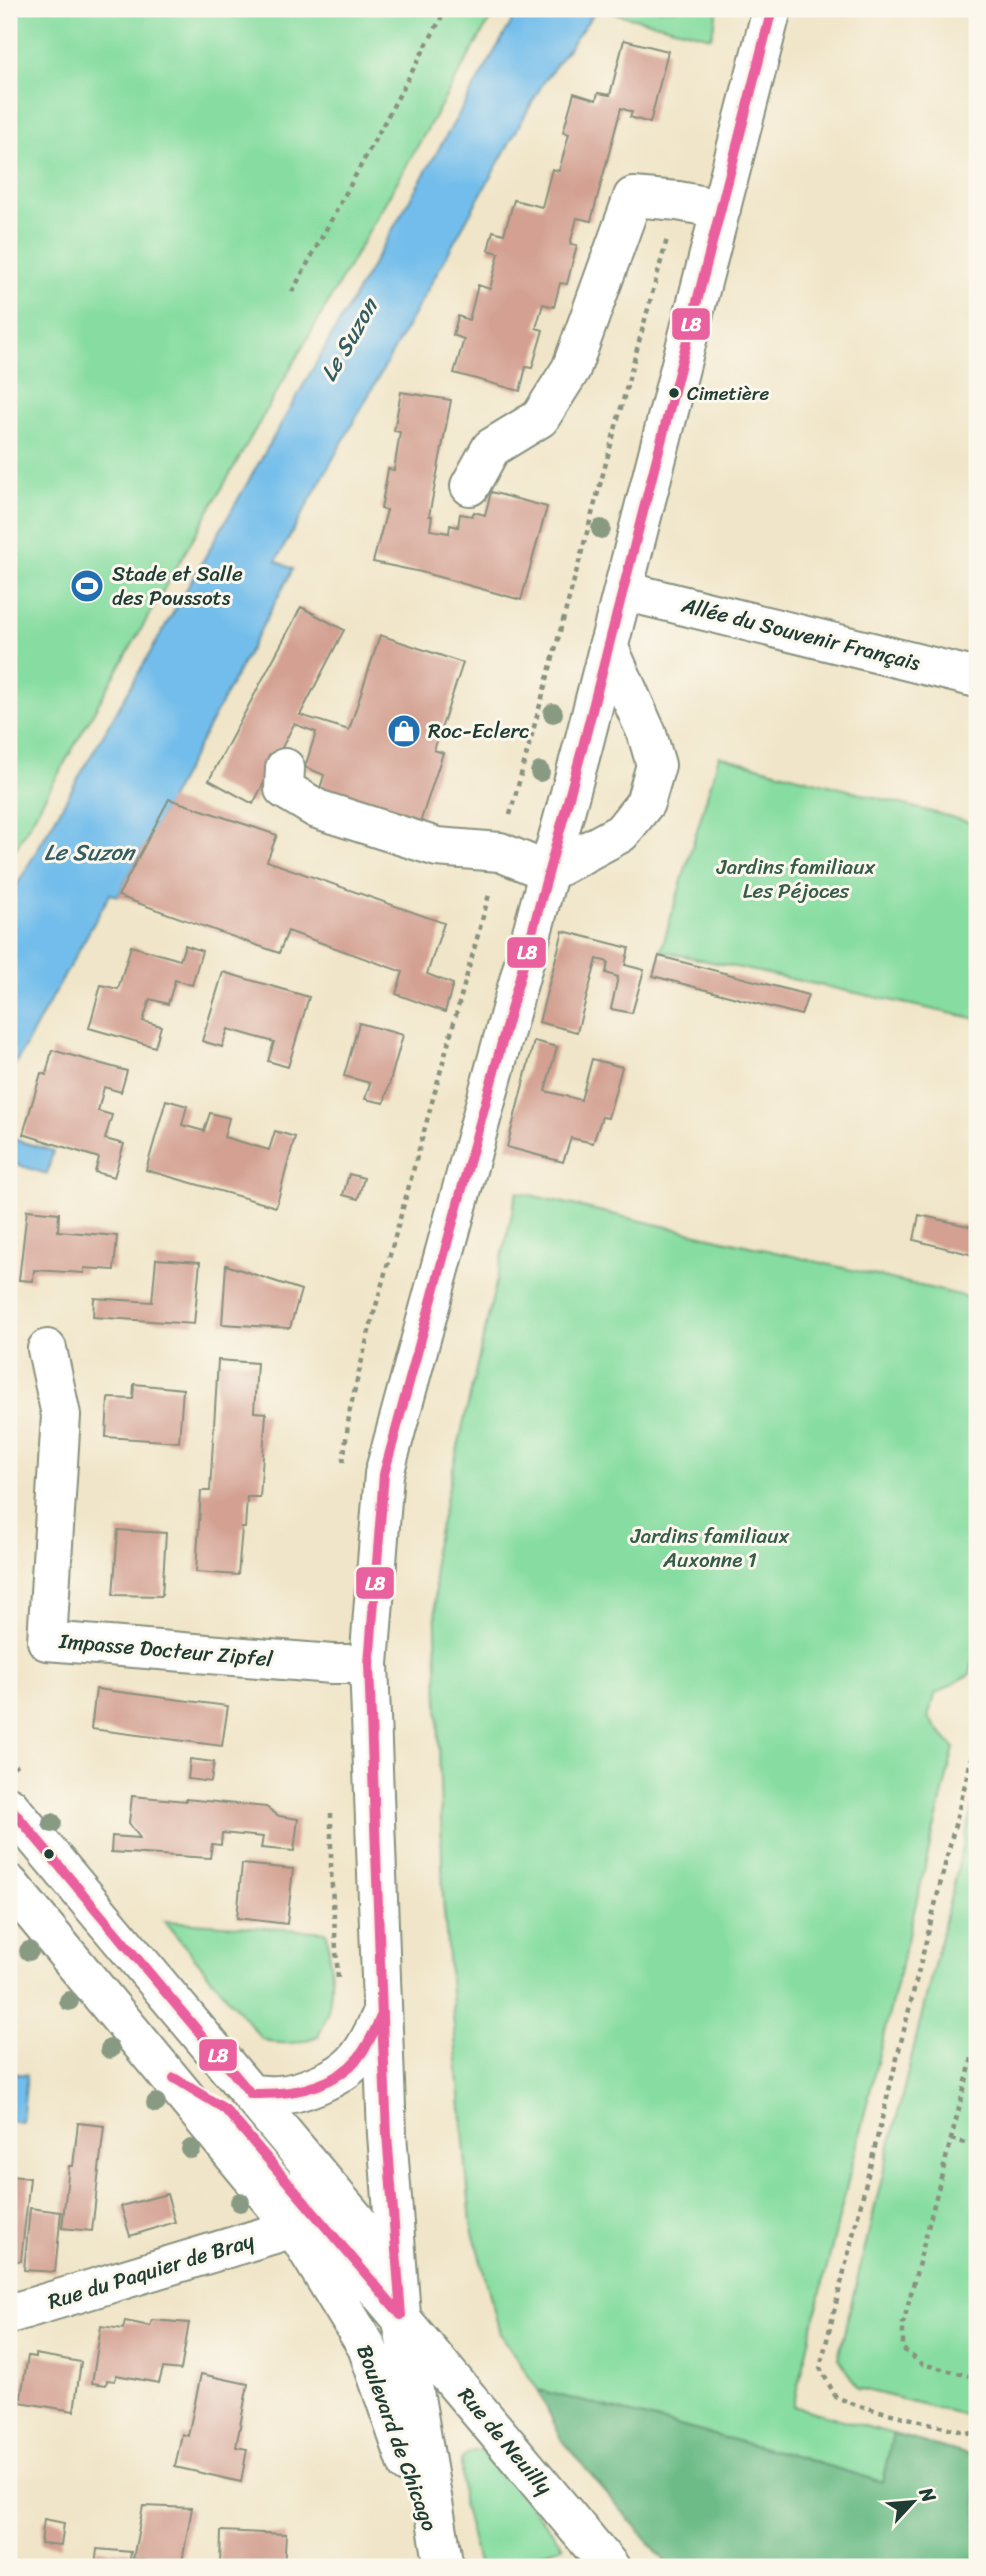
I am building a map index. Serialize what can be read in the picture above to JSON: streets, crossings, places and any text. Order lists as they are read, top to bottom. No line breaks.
{"streets":{"main road":["Allée du Souvenir Français","Impasse Docteur Zipfel","Rue du Paquier de Bray","Boulevard de Chicago","Rue de Neuilly"]},"crossings":[["Rue du Paquier de Bray","Boulevard de Chicago"]],"water":["Le Suzon"],"parks":["Jardins familiaux Les Péjoces","Jardins familiaux Auxonne 1"],"places":{"other":["Cimetière"],"sports":["Stade et Salle des Poussots"],"shop":["Roc-Eclerc"]},"lines":["transit line L8"],"north":"top right"}
